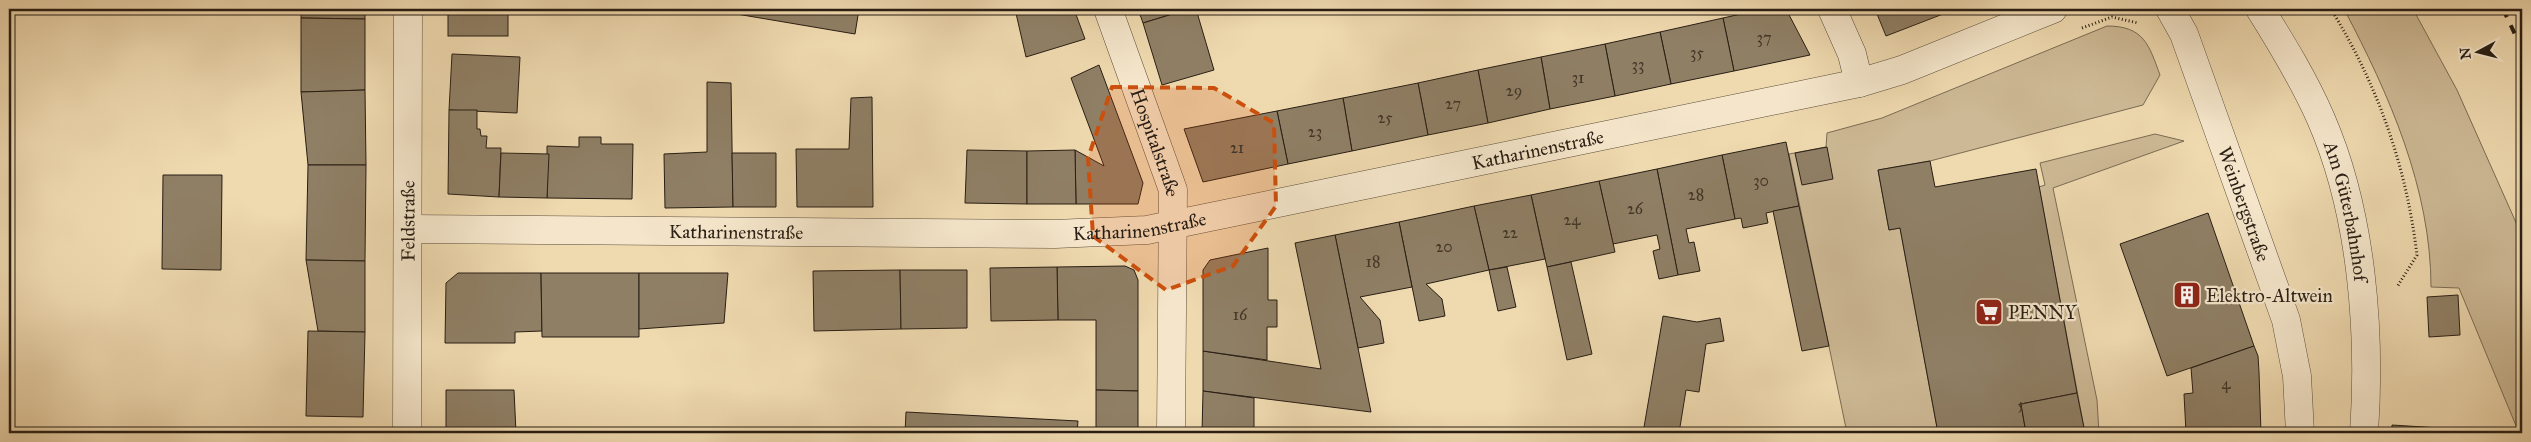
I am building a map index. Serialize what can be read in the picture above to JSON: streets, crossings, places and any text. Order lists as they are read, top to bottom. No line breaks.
{"streets":{"street":["Hospitalstraße","Katharinenstraße","Weinbergstraße","Am Güterbahnhof","Feldstraße"]},"crossings":[["Hospitalstraße","Katharinenstraße"],["Katharinenstraße","Feldstraße"]],"places":{"building":["Elektro-Altwein"],"supermarket":["PENNY"]},"house_numbers":["37","35","33","31","29","27","25","23","21","30","28","26","24","22","20","18","16","4","5"],"north":"left"}
